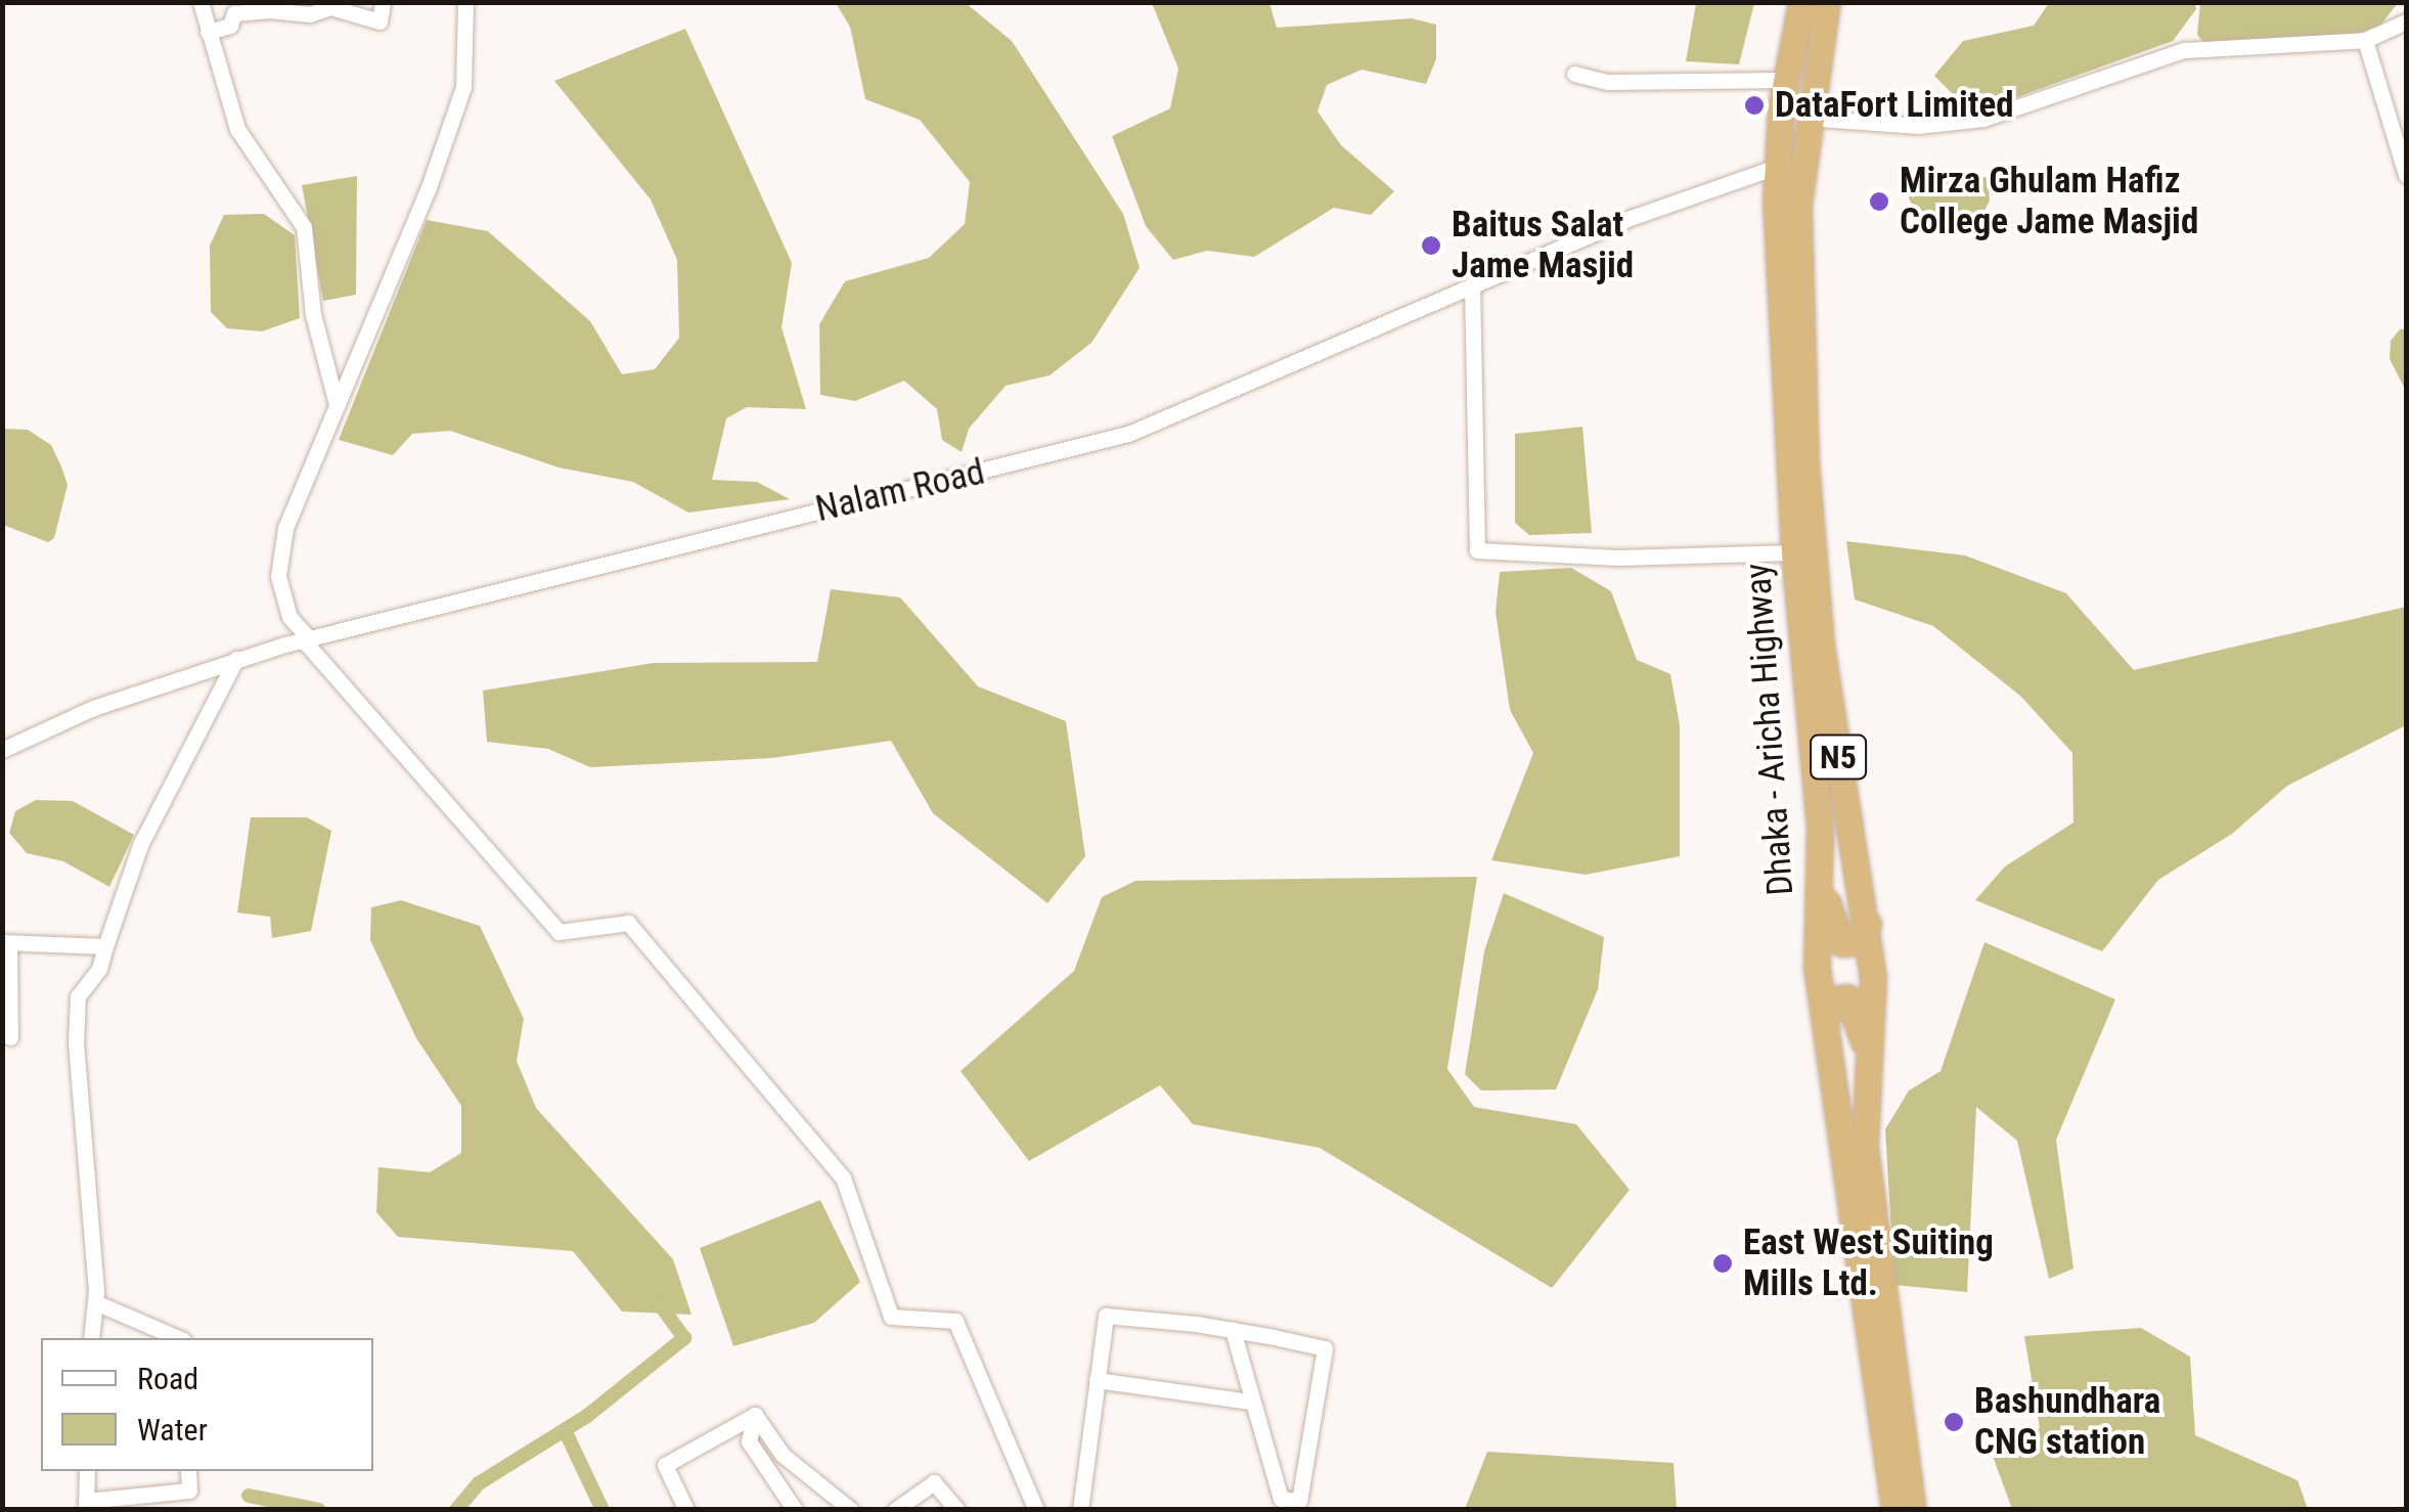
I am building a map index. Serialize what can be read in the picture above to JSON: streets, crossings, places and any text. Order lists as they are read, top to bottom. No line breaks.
{"streets":{"highway":["Dhaka - Aricha Highway","N5"],"street":["Nalam Road"]},"crossings":[["Nalam Road","Dhaka - Aricha Highway"]],"places":["DataFort Limited","Mirza Ghulam Hafiz College Jame Masjid","Baitus Salat Jame Masjid","East West Suiting Mills Ltd.","Bashundhara CNG station"],"legend":["Road","Water"]}
